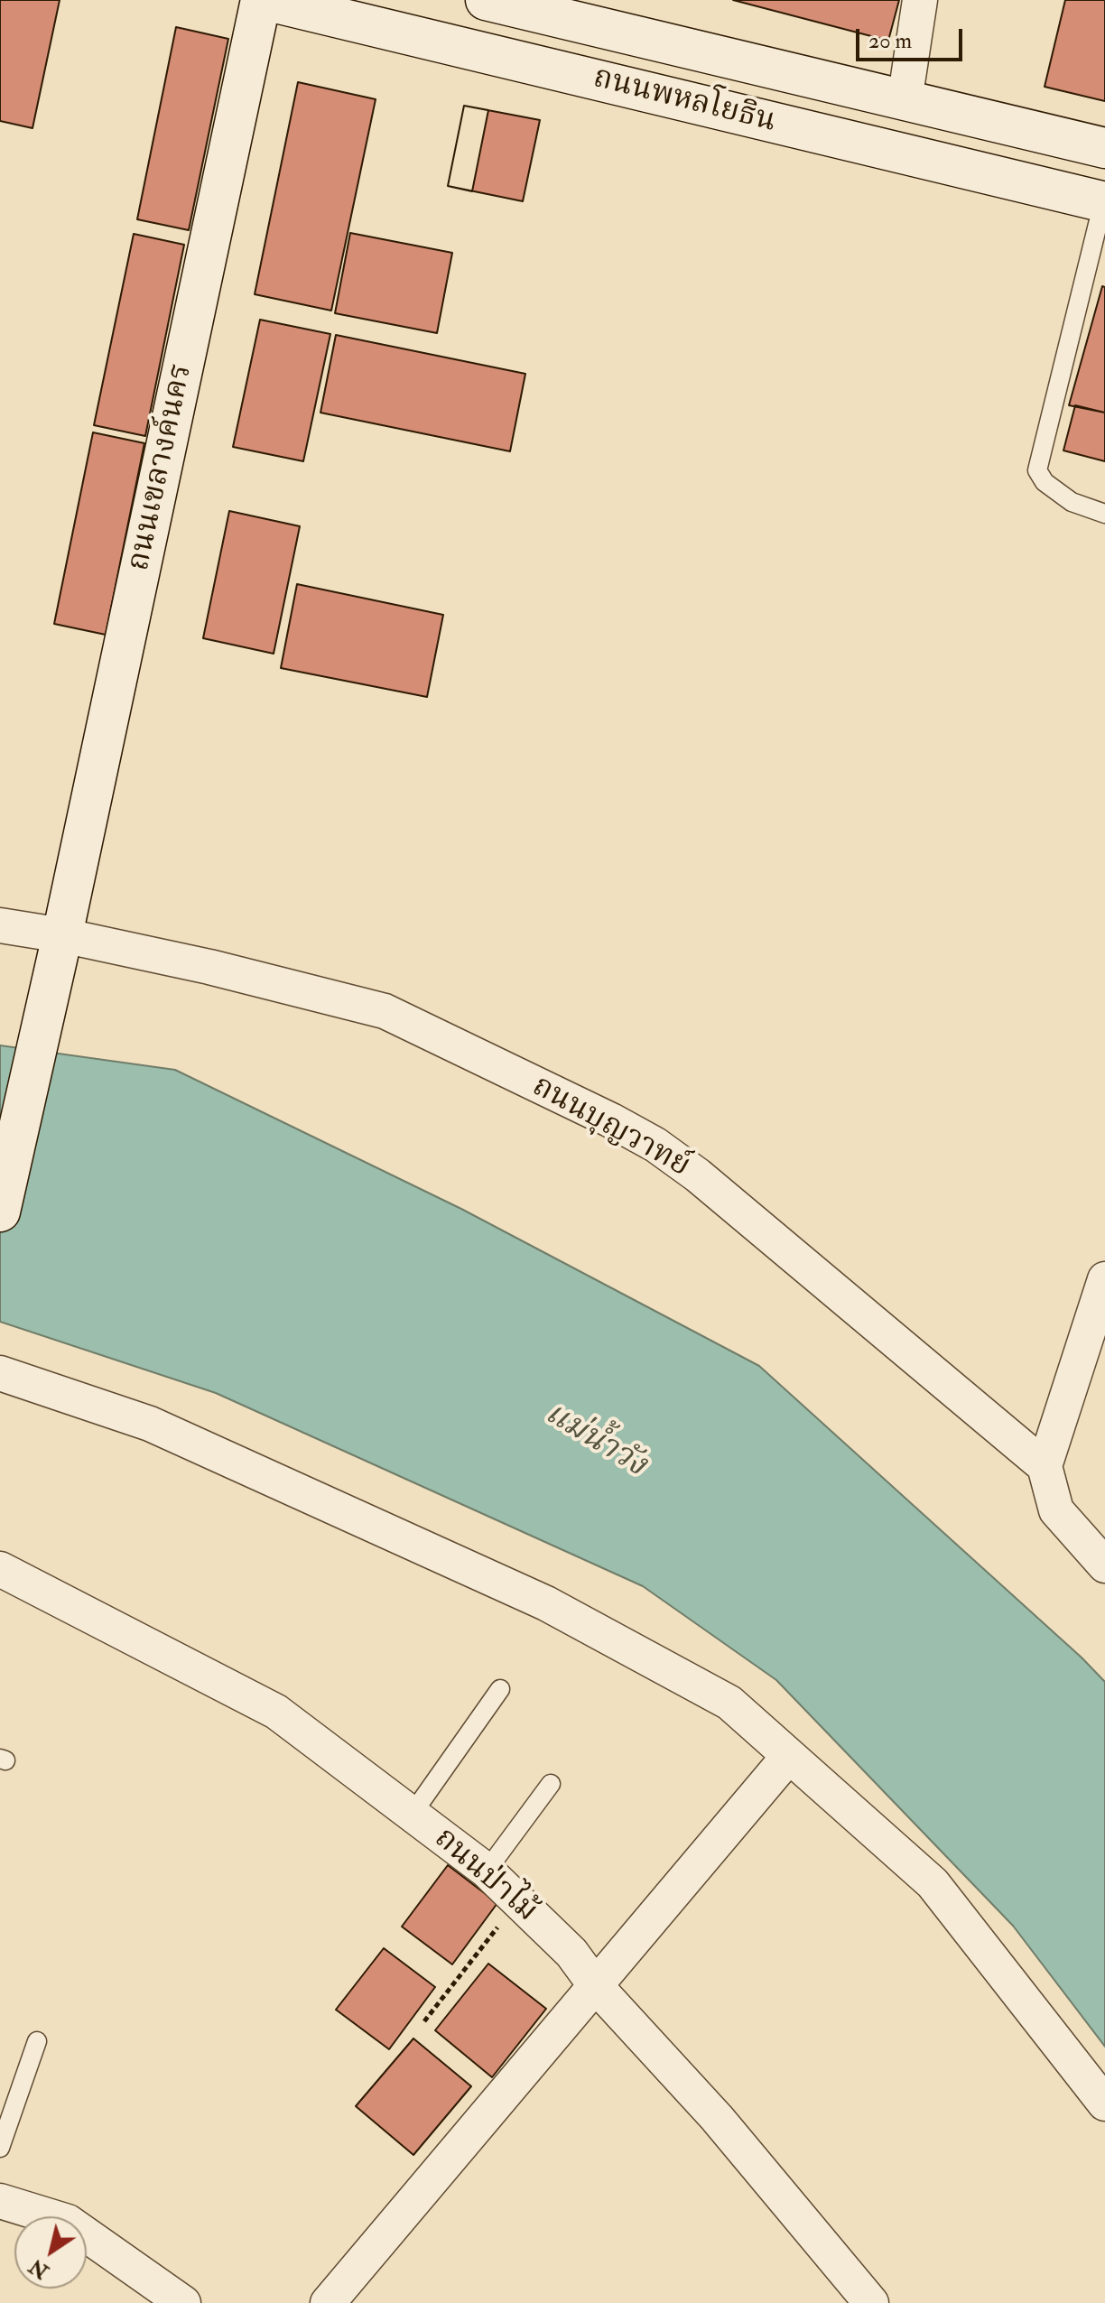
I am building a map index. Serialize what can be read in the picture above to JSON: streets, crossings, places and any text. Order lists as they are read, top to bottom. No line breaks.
{"streets":{"main road":["ถนนพหลโยธิน","ถนนเขลางค์นคร"],"street":["ถนนบุญวาทย์","ถนนป่าไม้"]},"crossings":[["ถนนพหลโยธิน","ถนนเขลางค์นคร"],["ถนนเขลางค์นคร","ถนนบุญวาทย์"]],"water":["แม่น้ำวัง"],"scale_bar":"20 m","north":"bottom left"}
